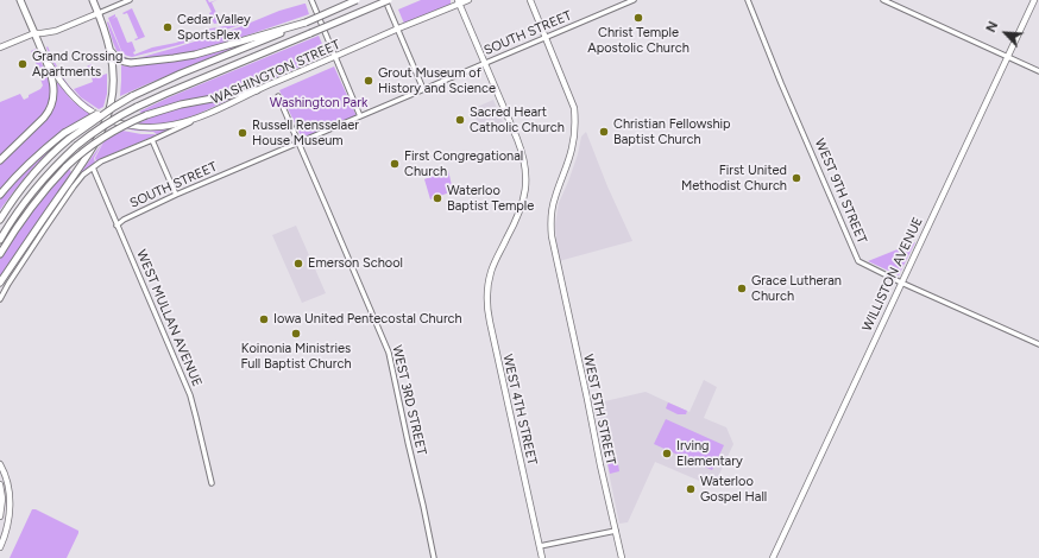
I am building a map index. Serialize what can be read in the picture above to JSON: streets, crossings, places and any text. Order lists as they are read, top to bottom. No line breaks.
{"streets":{"main road":["WASHINGTON STREET","WILLISTON AVENUE","WEST 4TH STREET","WEST 5TH STREET"],"street":["SOUTH STREET","WEST 9TH STREET","WEST MULLAN AVENUE","WEST 3RD STREET"]},"crossings":[["SOUTH STREET","WEST MULLAN AVENUE"],["SOUTH STREET","WEST 3RD STREET"],["SOUTH STREET","WEST 4TH STREET"],["SOUTH STREET","WEST 5TH STREET"],["WASHINGTON STREET","WEST MULLAN AVENUE"],["WEST 9TH STREET","WILLISTON AVENUE"]],"parks":["Washington Park"],"places":["Christ Temple Apostolic Church","Cedar Valley SportsPlex","Grand Crossing Apartments","Grout Museum of History and Science","Sacred Heart Catholic Church","Christian Fellowship Baptist Church","Russell Rensselaer House Museum","First Congregational Church","First United Methodist Church","Waterloo Baptist Temple","Emerson School","Grace Lutheran Church","Iowa United Pentecostal Church","Koinonia Ministries Full Baptist Church","Irving Elementary","Waterloo Gospel Hall"],"north":"top left"}
